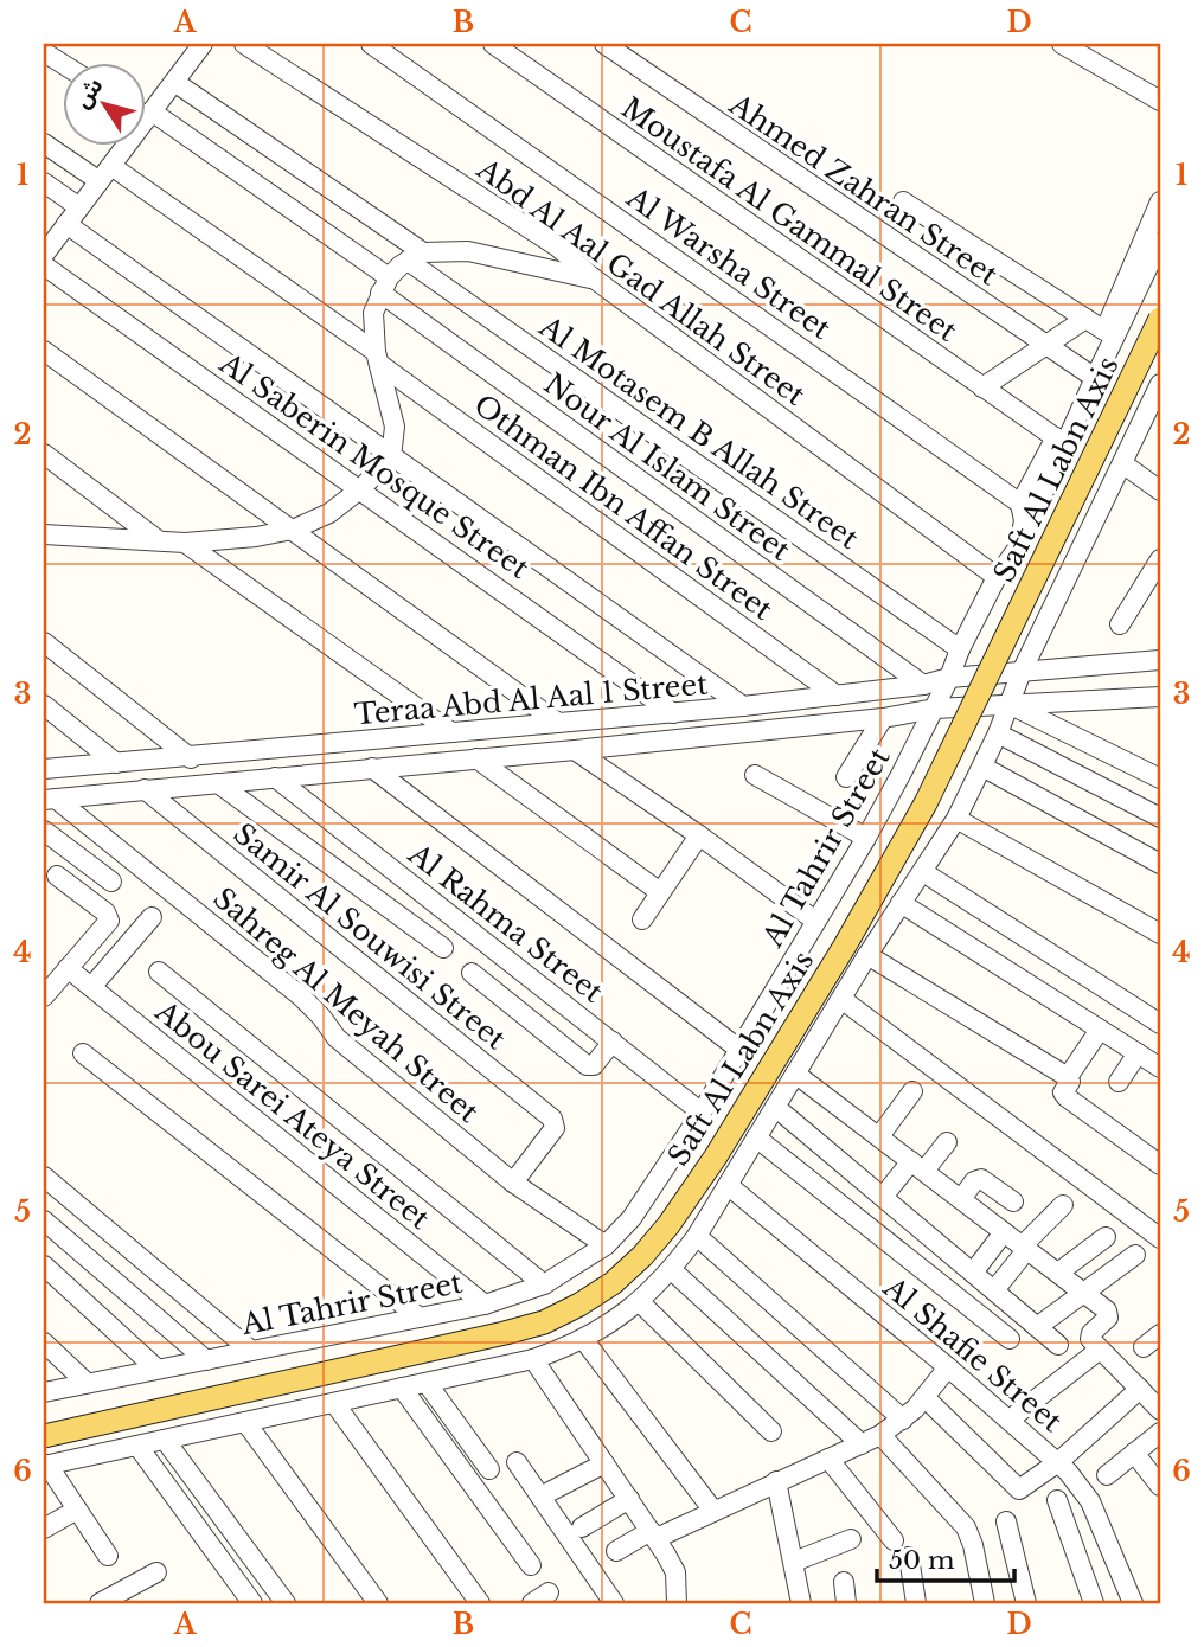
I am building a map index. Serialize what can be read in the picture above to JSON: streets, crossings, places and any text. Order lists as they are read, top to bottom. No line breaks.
{"streets":{"main road":["Saft Al Labn Axis"],"street":["Ahmed Zahran Street","Moustafa Al Gammal Street","Al Warsha Street","Abd Al Aal Gad Allah Street","Al Motasem B Allah Street","Al Saberin Mosque Street","Nour Al Islam Street","Othman Ibn Affan Street","Teraa Abd Al Aal 1 Street","Al Tahrir Street","Al Rahma Street","Samir Al Souwisi Street","Sahreg Al Meyah Street","Abou Sarei Ateya Street","Al Shafie Street"]},"crossings":[["Ahmed Zahran Street","Al Tahrir Street"],["Abd Al Aal Gad Allah Street","Al Tahrir Street"],["Al Motasem B Allah Street","Al Tahrir Street"],["Al Saberin Mosque Street","Teraa Abd Al Aal 1 Street"],["Nour Al Islam Street","Teraa Abd Al Aal 1 Street"],["Othman Ibn Affan Street","Teraa Abd Al Aal 1 Street"],["Teraa Abd Al Aal 1 Street","Al Tahrir Street"],["Teraa Abd Al Aal 1 Street","Al Rahma Street"],["Teraa Abd Al Aal 1 Street","Samir Al Souwisi Street"],["Teraa Abd Al Aal 1 Street","Sahreg Al Meyah Street"],["Al Tahrir Street","Al Rahma Street"],["Al Tahrir Street","Sahreg Al Meyah Street"],["Al Tahrir Street","Abou Sarei Ateya Street"],["Samir Al Souwisi Street","Sahreg Al Meyah Street"]],"scale_bar":"50 m","north":"top left","grid":{"columns":["A","B","C","D"],"rows":["1","2","3","4","5","6"]}}
